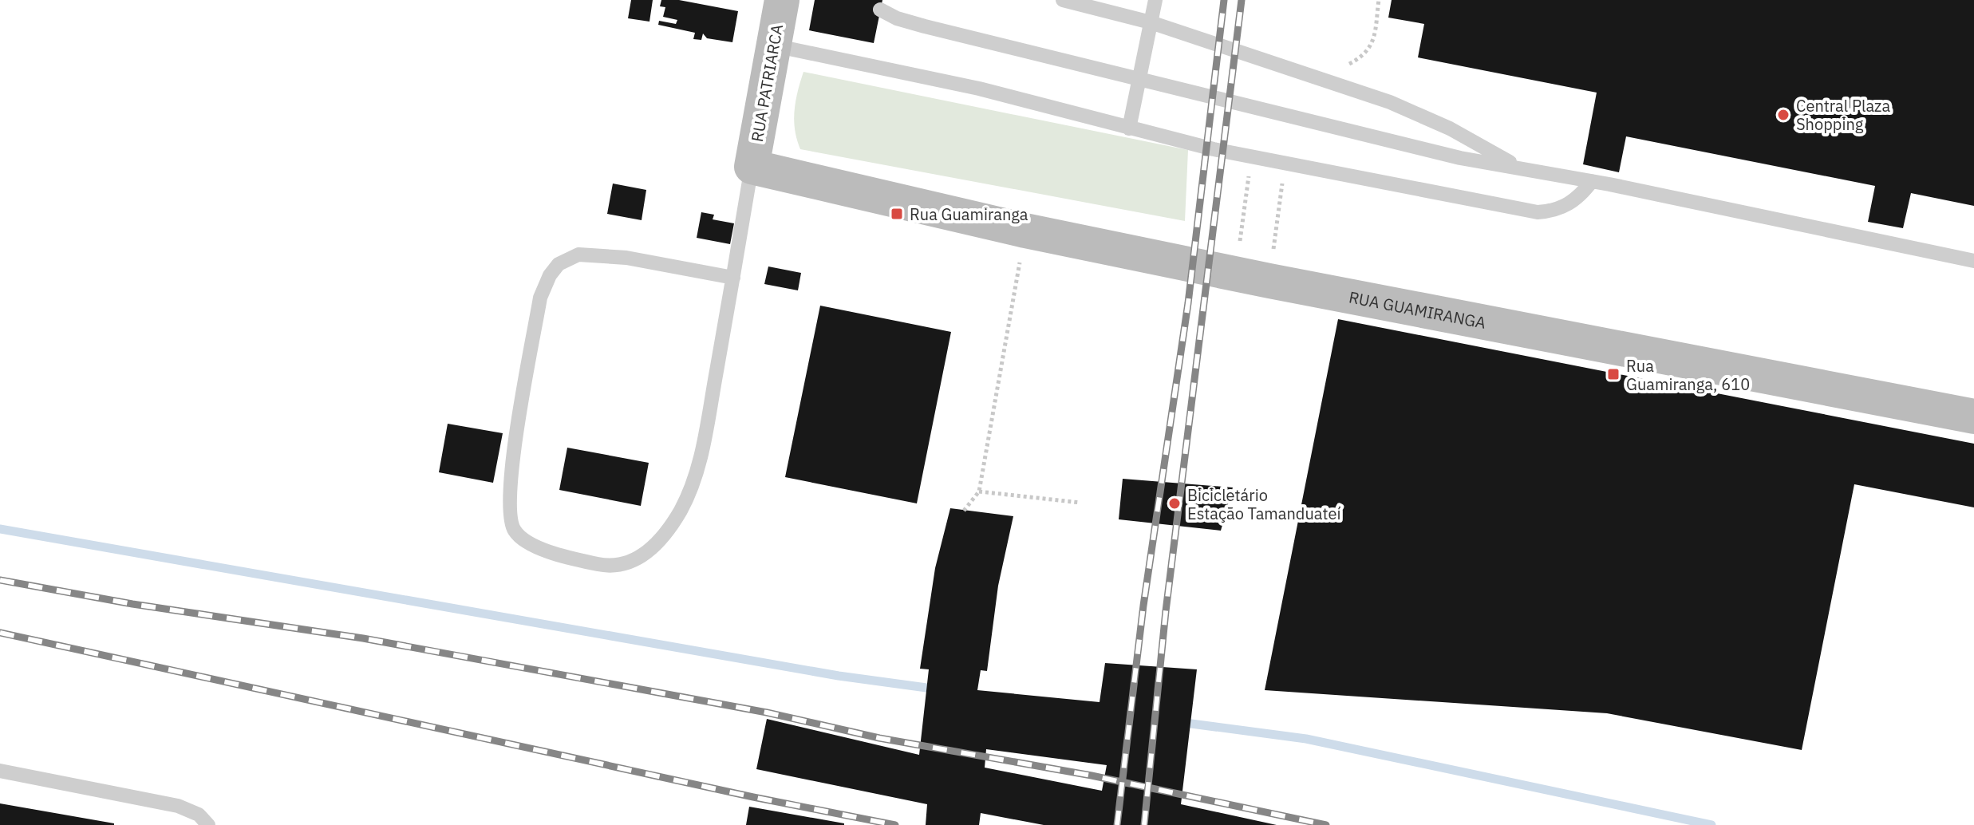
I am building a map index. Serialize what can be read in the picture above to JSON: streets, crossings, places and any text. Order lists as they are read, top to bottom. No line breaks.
{"streets":{"street":["RUA PATRIARCA","RUA GUAMIRANGA"]},"crossings":[["RUA PATRIARCA","RUA GUAMIRANGA"]],"places":{"other":["Central Plaza Shopping","Bicicletário Estação Tamanduateí"],"transit":["Rua Guamiranga","Rua Guamiranga, 610"]}}
